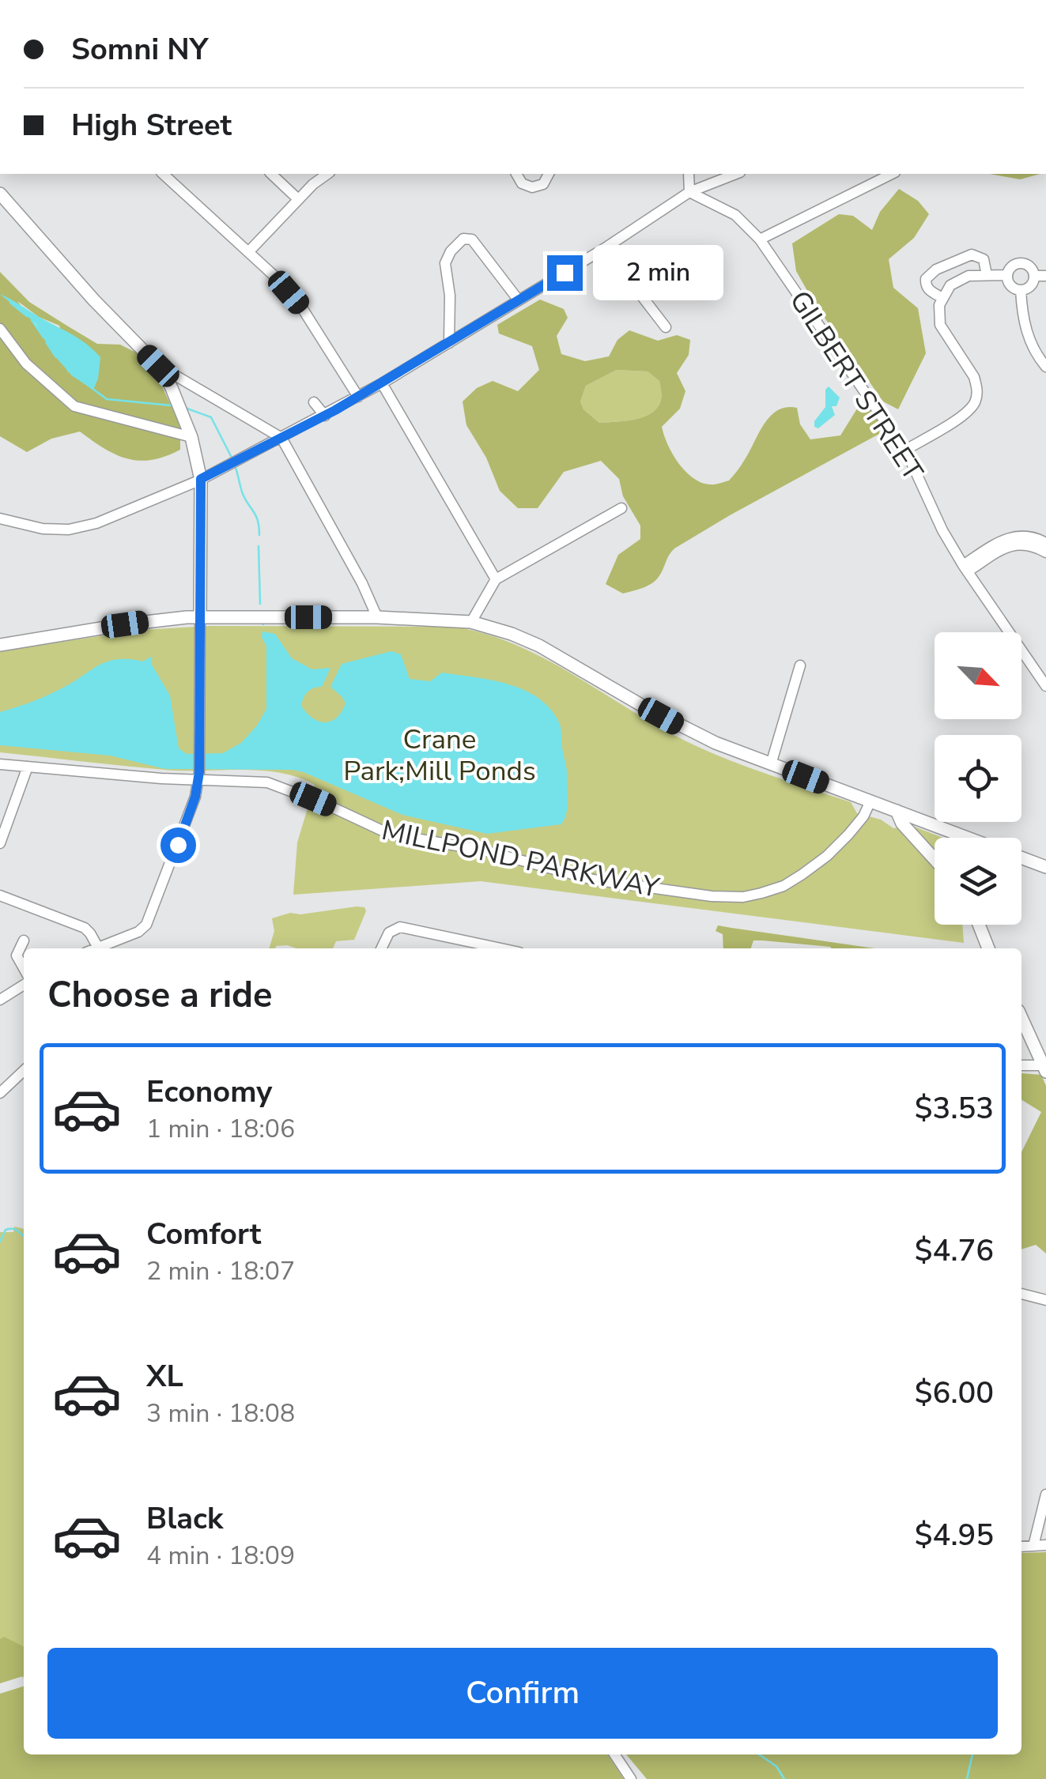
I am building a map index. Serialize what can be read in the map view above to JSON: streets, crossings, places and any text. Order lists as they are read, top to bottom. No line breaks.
{"streets":{"street":["GILBERT STREET","MILLPOND PARKWAY"]},"parks":["Crane Park;Mill Ponds"],"north":"bottom right","page":{"banner":["Somni NY","High Street"],"bubble":"2 min","heading":"Choose a ride","list":[{"name":"Economy","note":"1 min · 18:06","value":"$3.53"},{"name":"Comfort","note":"2 min · 18:07","value":"$4.76"},{"name":"XL","note":"3 min · 18:08","value":"$6.00"},{"name":"Black","note":"4 min · 18:09","value":"$4.95"}],"buttons":"Confirm"}}
